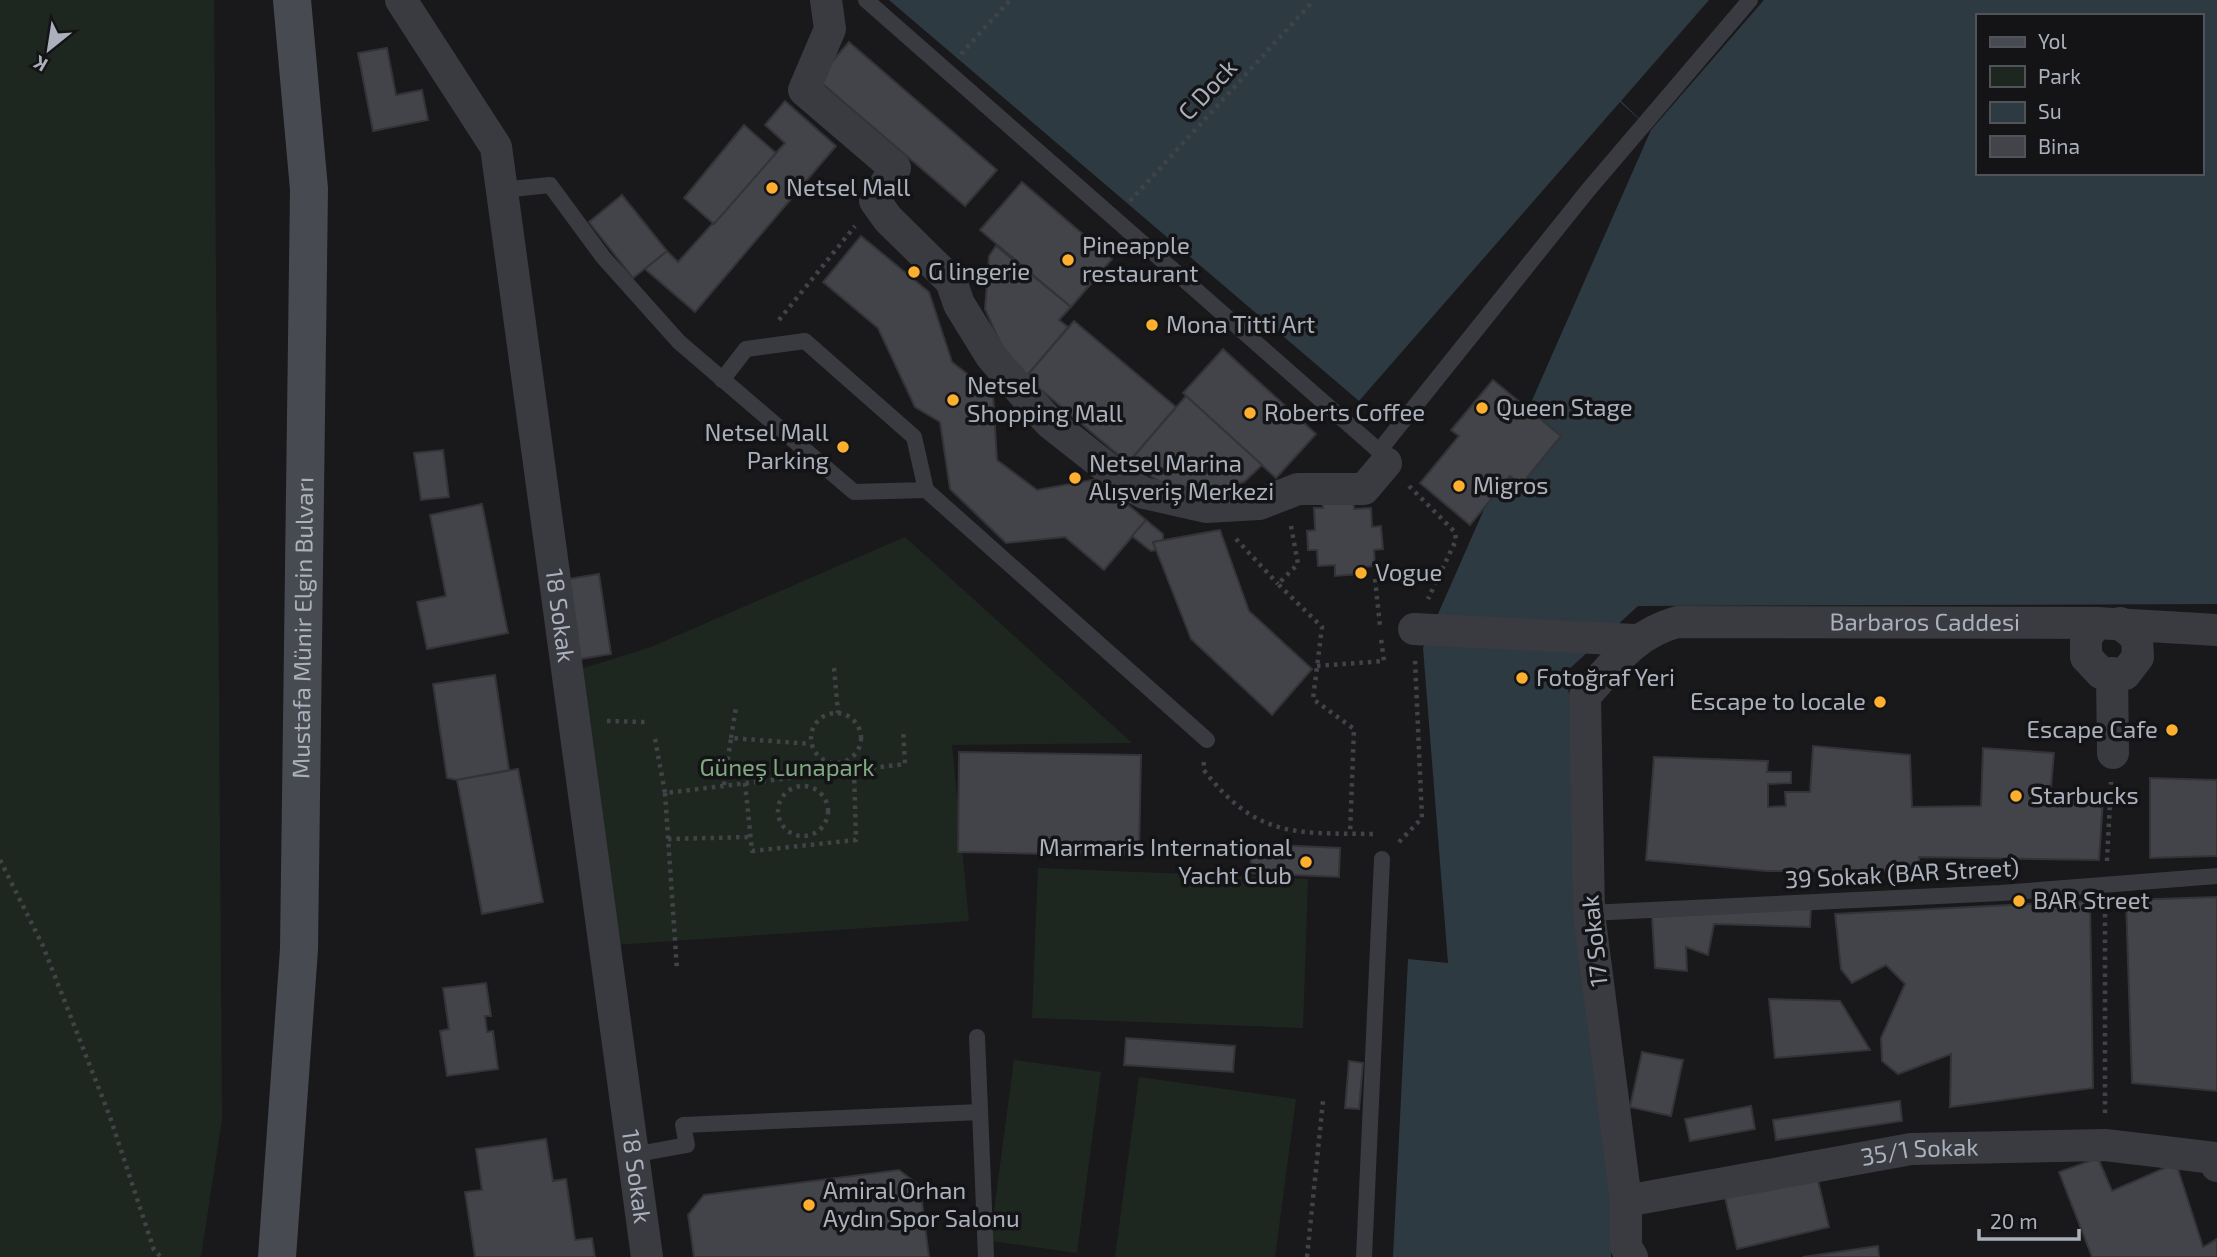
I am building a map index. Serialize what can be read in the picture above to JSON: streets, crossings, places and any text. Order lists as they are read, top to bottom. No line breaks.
{"streets":{"street":["18 Sokak","Barbaros Caddesi","Mustafa Münir Elgin Bulvarı","17 Sokak","35/1 Sokak"],"lane":["39 Sokak (BAR Street)"],"path":["C Dock"]},"crossings":[["Barbaros Caddesi","17 Sokak"],["39 Sokak (BAR Street)","17 Sokak"],["17 Sokak","35/1 Sokak"]],"parks":["Güneş Lunapark"],"places":["Netsel Mall","Pineapple restaurant","G lingerie","Mona Titti Art","Netsel Shopping Mall","Queen Stage","Roberts Coffee","Netsel Mall Parking","Netsel Marina Alışveriş Merkezi","Migros","Vogue","Fotoğraf Yeri","Escape to locale","Escape Cafe","Starbucks","Marmaris International Yacht Club","BAR Street","Amiral Orhan Aydın Spor Salonu"],"legend":["Yol","Park","Su","Bina"],"scale_bar":"20 m","north":"bottom left"}
